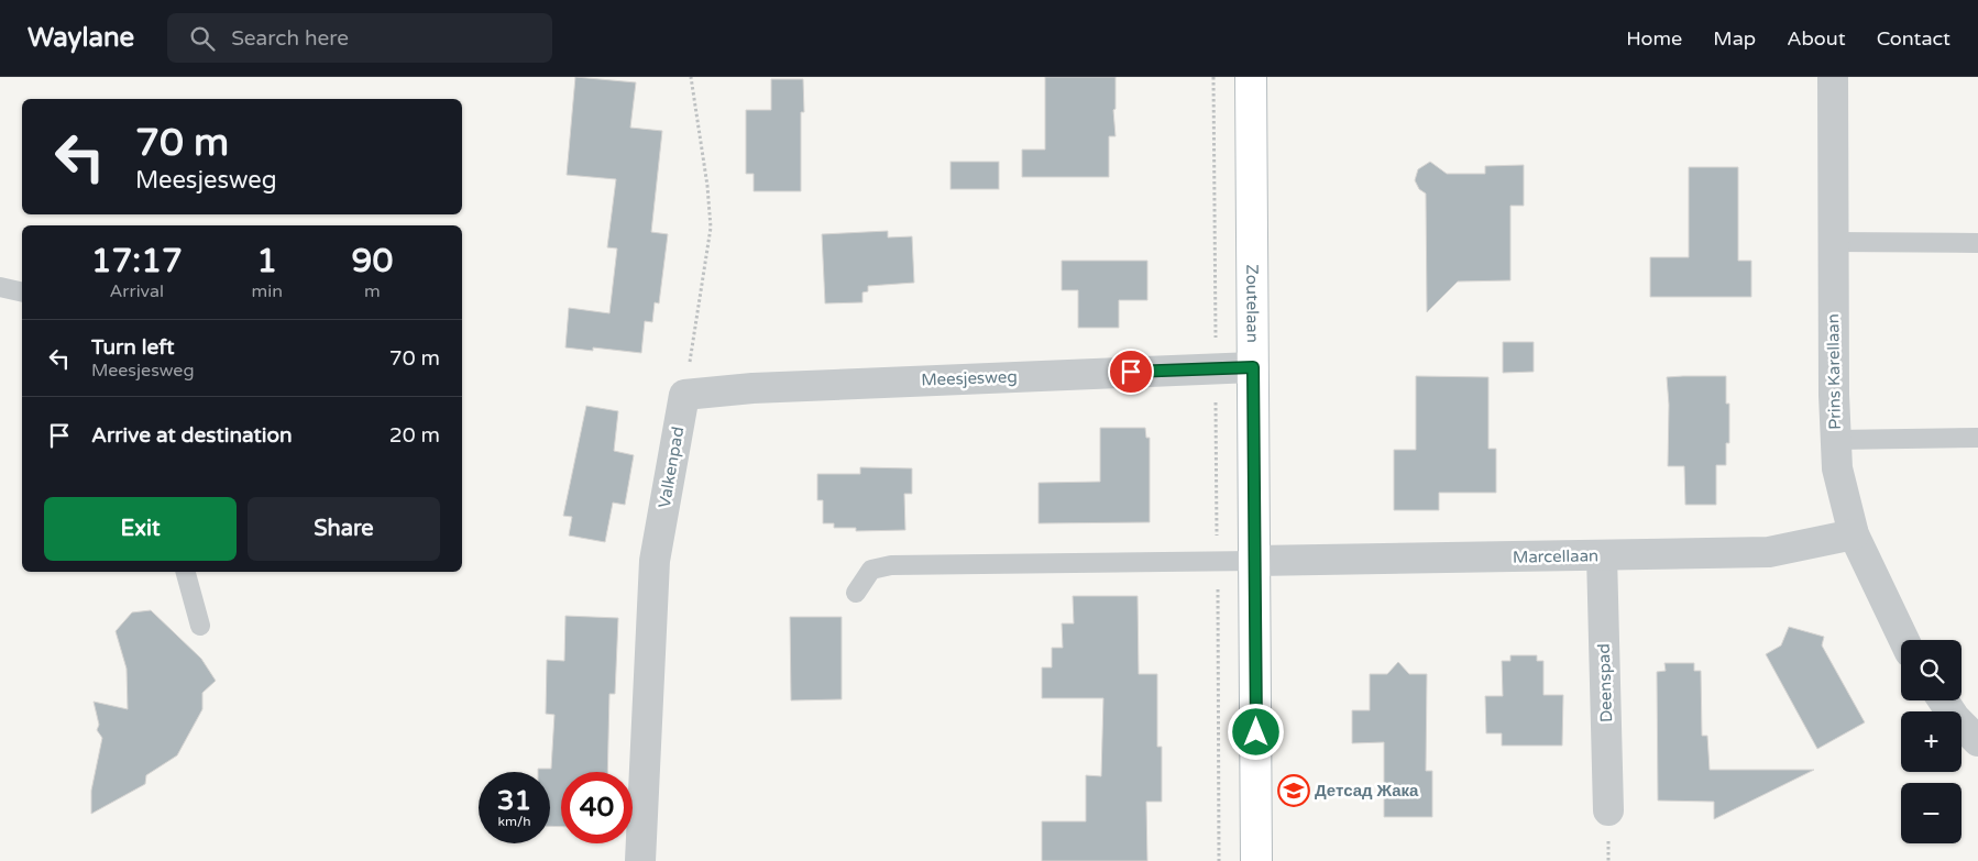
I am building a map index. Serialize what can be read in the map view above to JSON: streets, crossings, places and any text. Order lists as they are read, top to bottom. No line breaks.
{"streets":{"street":["Zoutelaan","Prins Karellaan","Meesjesweg","Valkenpad","Marcellaan","Deenspad"]},"crossings":[["Zoutelaan","Meesjesweg"],["Zoutelaan","Marcellaan"],["Prins Karellaan","Marcellaan"],["Meesjesweg","Valkenpad"],["Marcellaan","Deenspad"]],"places":{"school or university":["Детсад Жака"]},"page":{"header":"Waylane","search":"Search here","nav":["Home","Map","About","Contact"],"turn":["70 m","Meesjesweg"],"eta":["17:17","Arrival","1","min","90","m"],"list":[{"name":"Turn left","note":"Meesjesweg","value":"70 m"},{"name":"Arrive at destination","value":"20 m"}],"buttons":["Exit","Share"],"map_buttons":["+","−"],"speed":"31 km/h","limit":"40"}}
